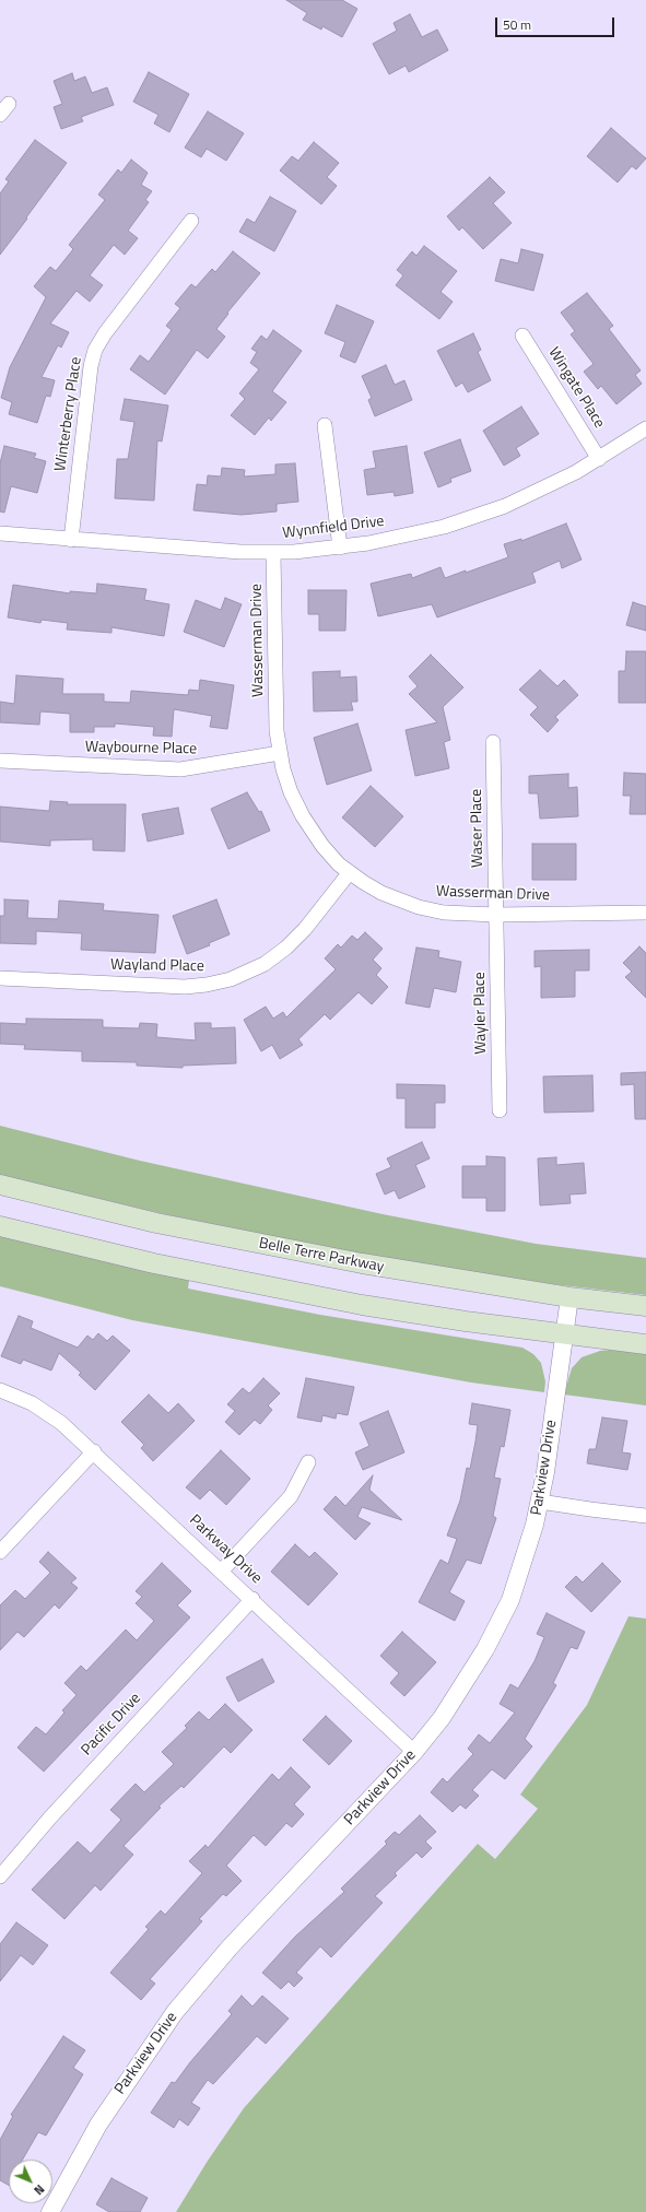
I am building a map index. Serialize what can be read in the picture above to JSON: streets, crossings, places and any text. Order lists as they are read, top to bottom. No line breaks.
{"streets":{"main road":["Belle Terre Parkway"],"street":["Wingate Place","Winterberry Place","Wynnfield Drive","Wasserman Drive","Waybourne Place","Waser Place","Wayland Place","Wayler Place","Parkview Drive","Parkway Drive","Pacific Drive"]},"crossings":[["Wingate Place","Wynnfield Drive"],["Winterberry Place","Wynnfield Drive"],["Wynnfield Drive","Wasserman Drive"],["Wasserman Drive","Waybourne Place"],["Wasserman Drive","Waser Place"],["Wasserman Drive","Wayland Place"],["Wasserman Drive","Wayler Place"],["Waser Place","Wayler Place"],["Belle Terre Parkway","Parkview Drive"],["Parkview Drive","Parkway Drive"],["Parkway Drive","Pacific Drive"]],"scale_bar":"50 m","north":"bottom right"}
